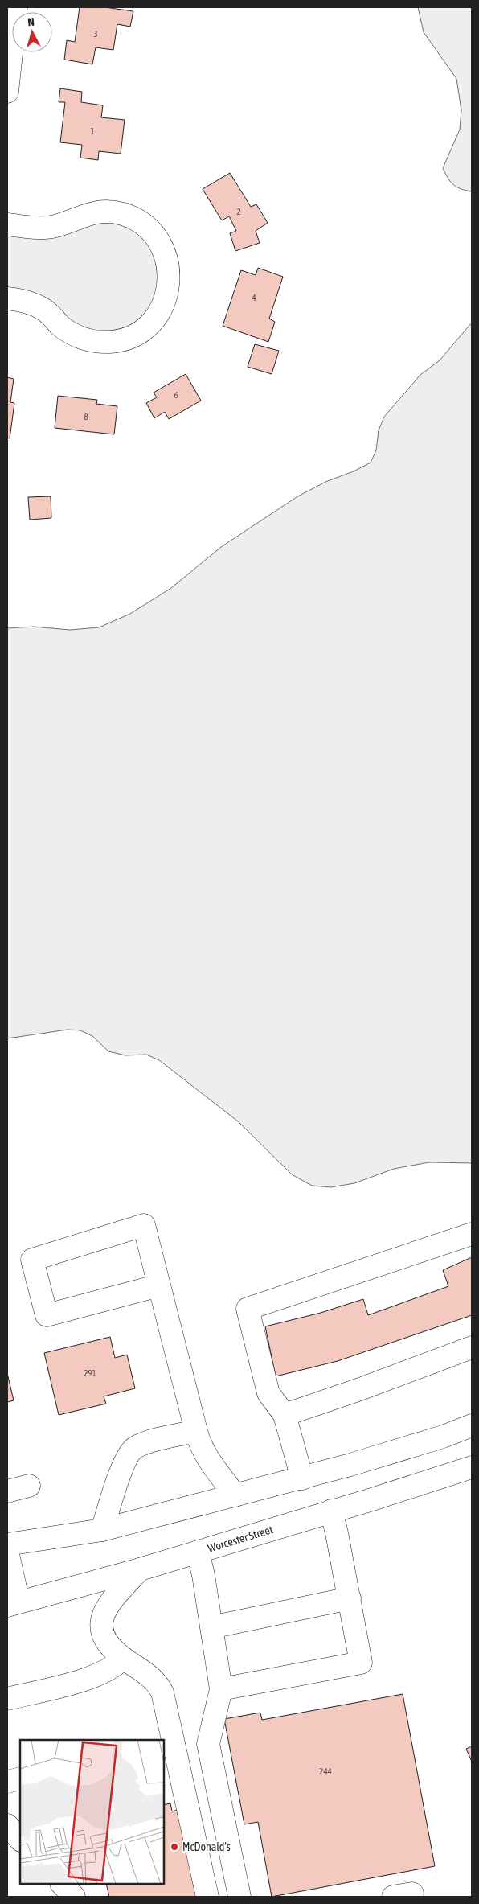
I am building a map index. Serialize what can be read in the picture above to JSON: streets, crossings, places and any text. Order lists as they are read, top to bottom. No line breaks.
{"streets":{"main road":["Worcester Street"]},"places":["McDonald's"],"house_numbers":["3","1","2","4","6","8","291","244"],"north":"top"}
